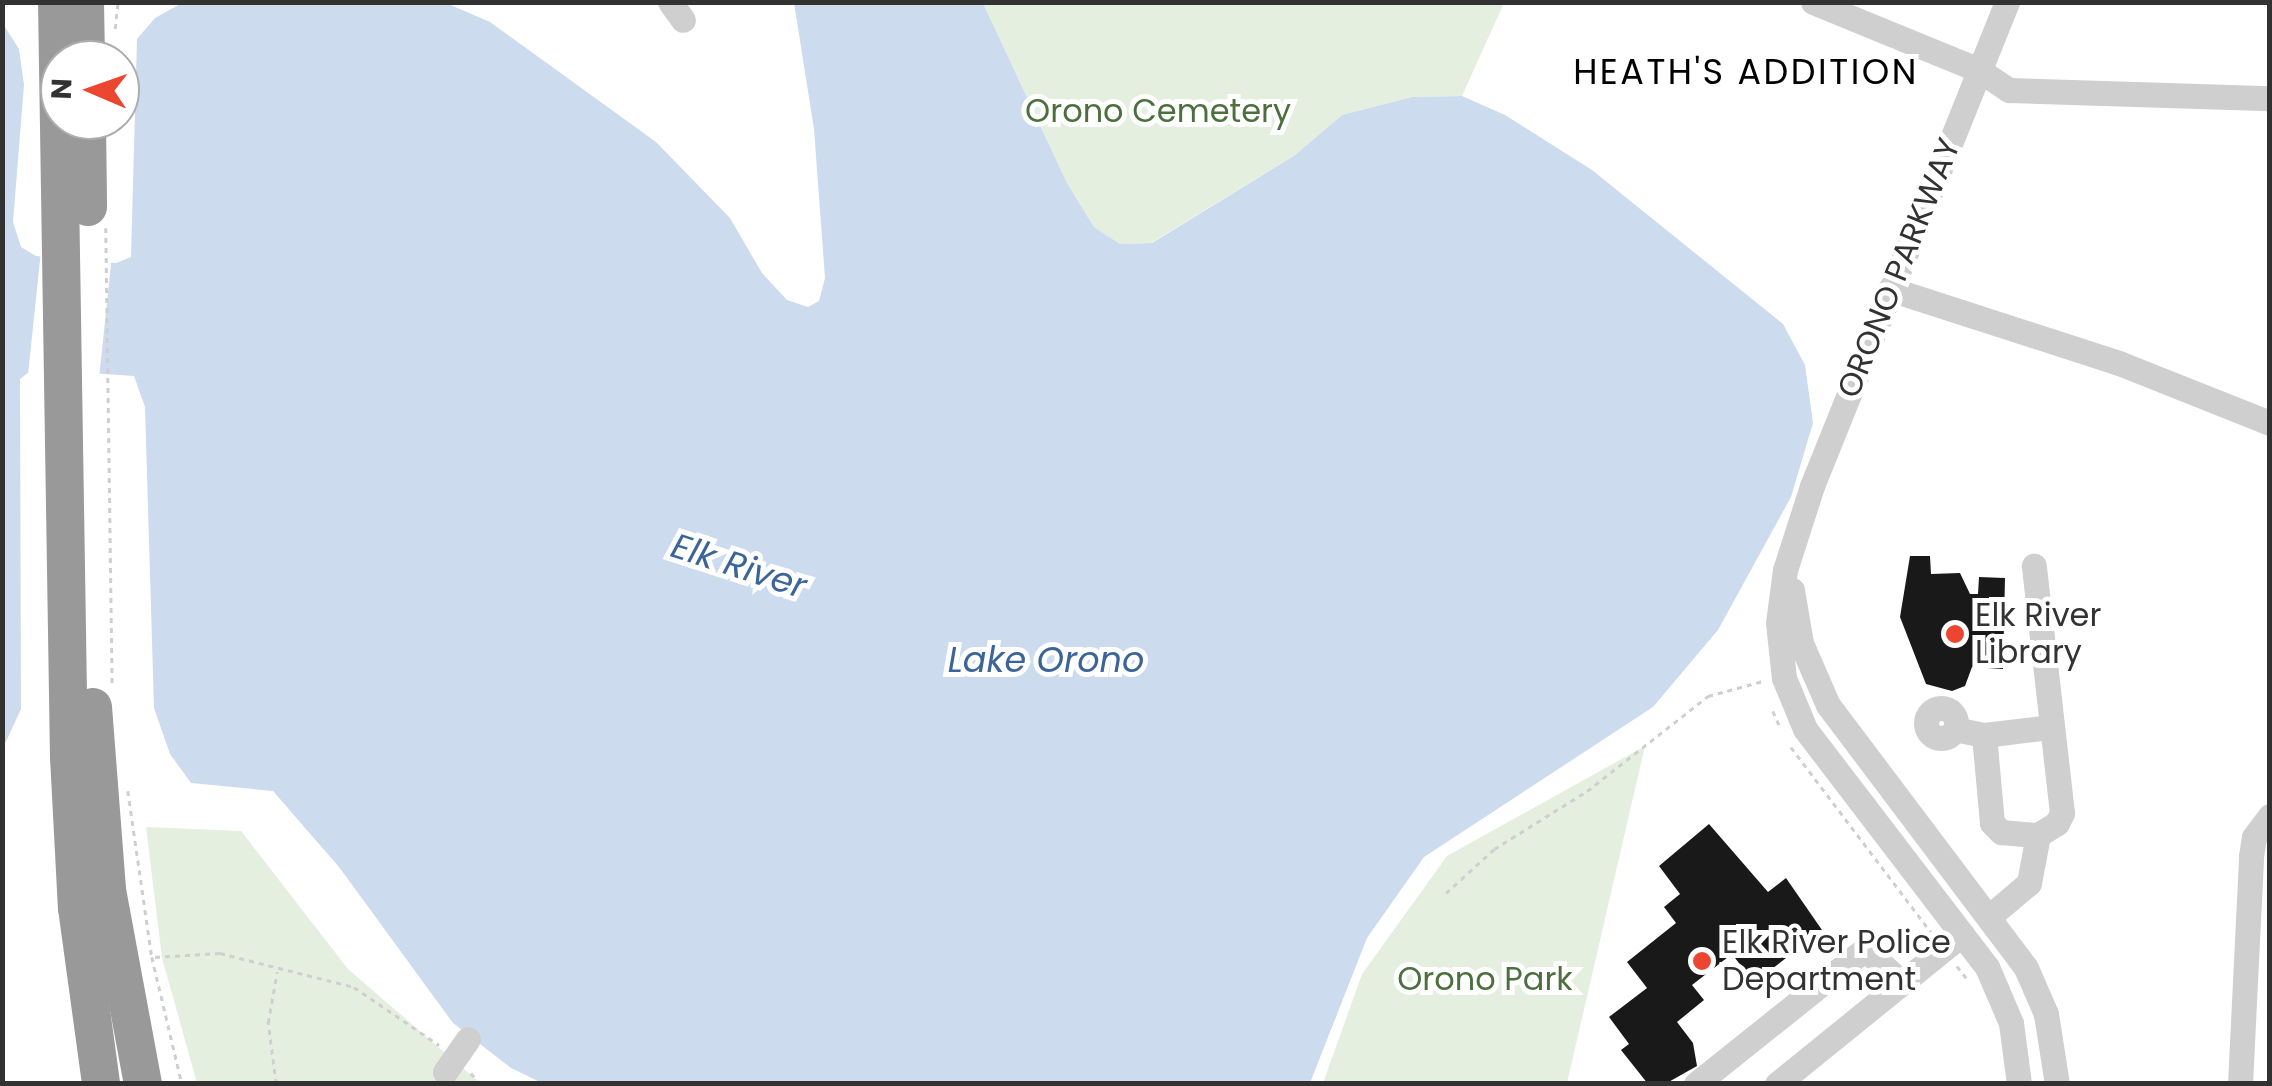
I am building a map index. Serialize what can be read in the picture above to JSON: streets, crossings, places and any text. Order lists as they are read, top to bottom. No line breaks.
{"streets":{"street":["ORONO PARKWAY"]},"districts":["HEATH'S ADDITION"],"water":["Elk River","Lake Orono"],"parks":["Orono Cemetery","Orono Park"],"places":["Elk River Library","Elk River Police Department"],"north":"left"}
